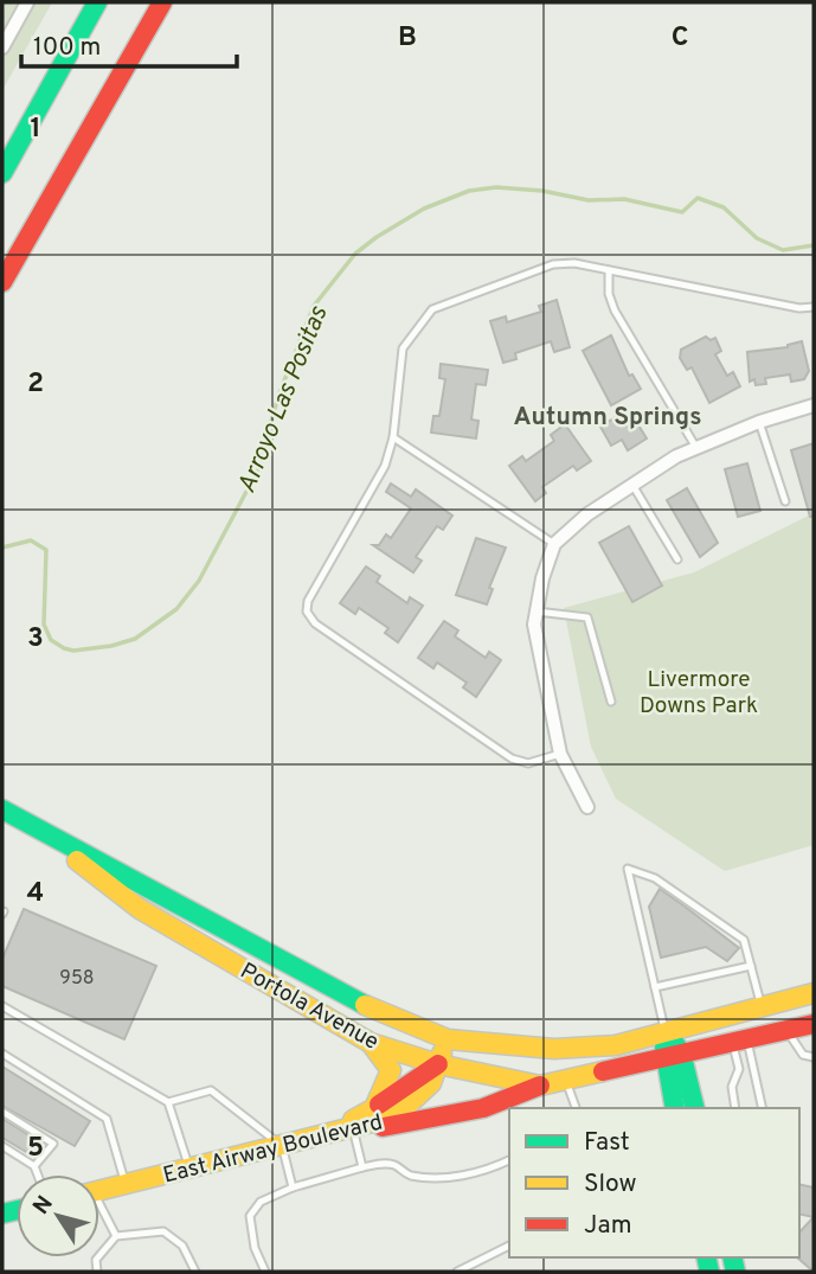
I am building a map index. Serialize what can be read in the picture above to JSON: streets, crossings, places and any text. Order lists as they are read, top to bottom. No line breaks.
{"streets":{"main road":["Portola Avenue","East Airway Boulevard"]},"crossings":[["Portola Avenue","East Airway Boulevard"]],"districts":["Autumn Springs"],"water":["Arroyo Las Positas"],"parks":["Livermore Downs Park"],"house_numbers":["958"],"legend":["Fast","Slow","Jam"],"scale_bar":"100 m","north":"top left","grid":{"columns":["B","C"],"rows":["1","2","3","4","5"]}}
